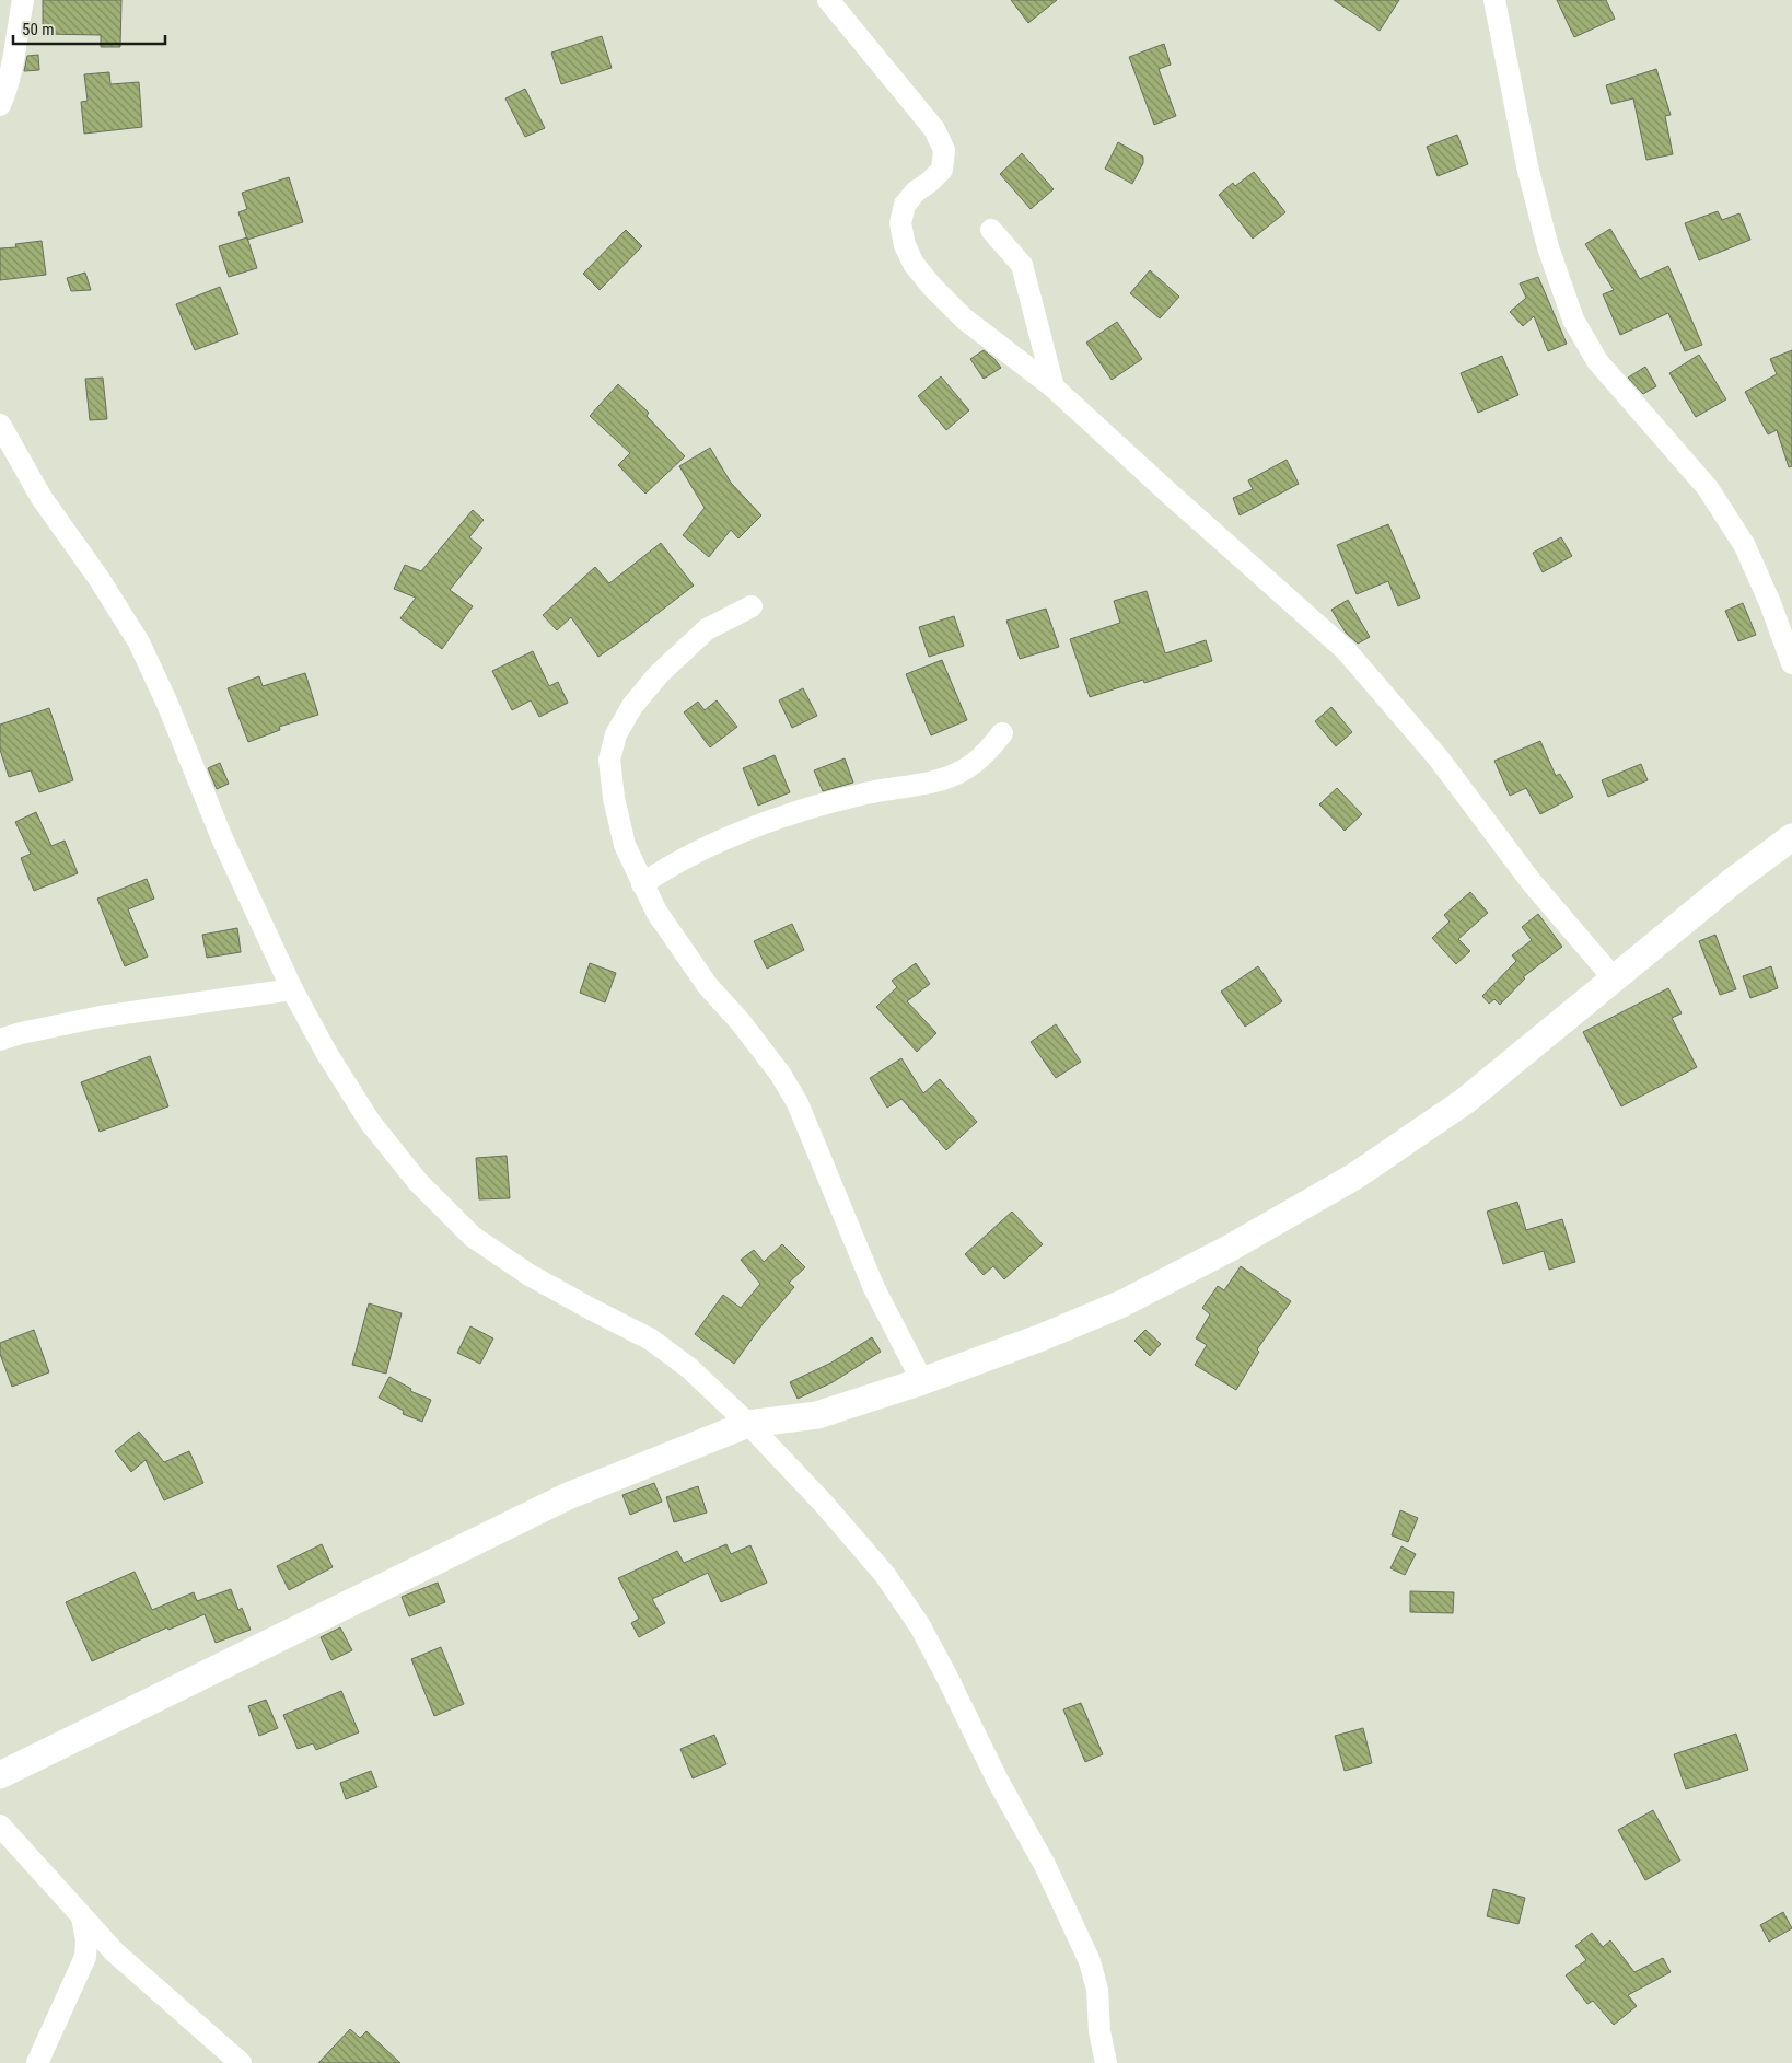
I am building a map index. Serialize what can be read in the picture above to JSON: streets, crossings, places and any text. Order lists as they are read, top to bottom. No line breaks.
{"scale_bar":"50 m"}
